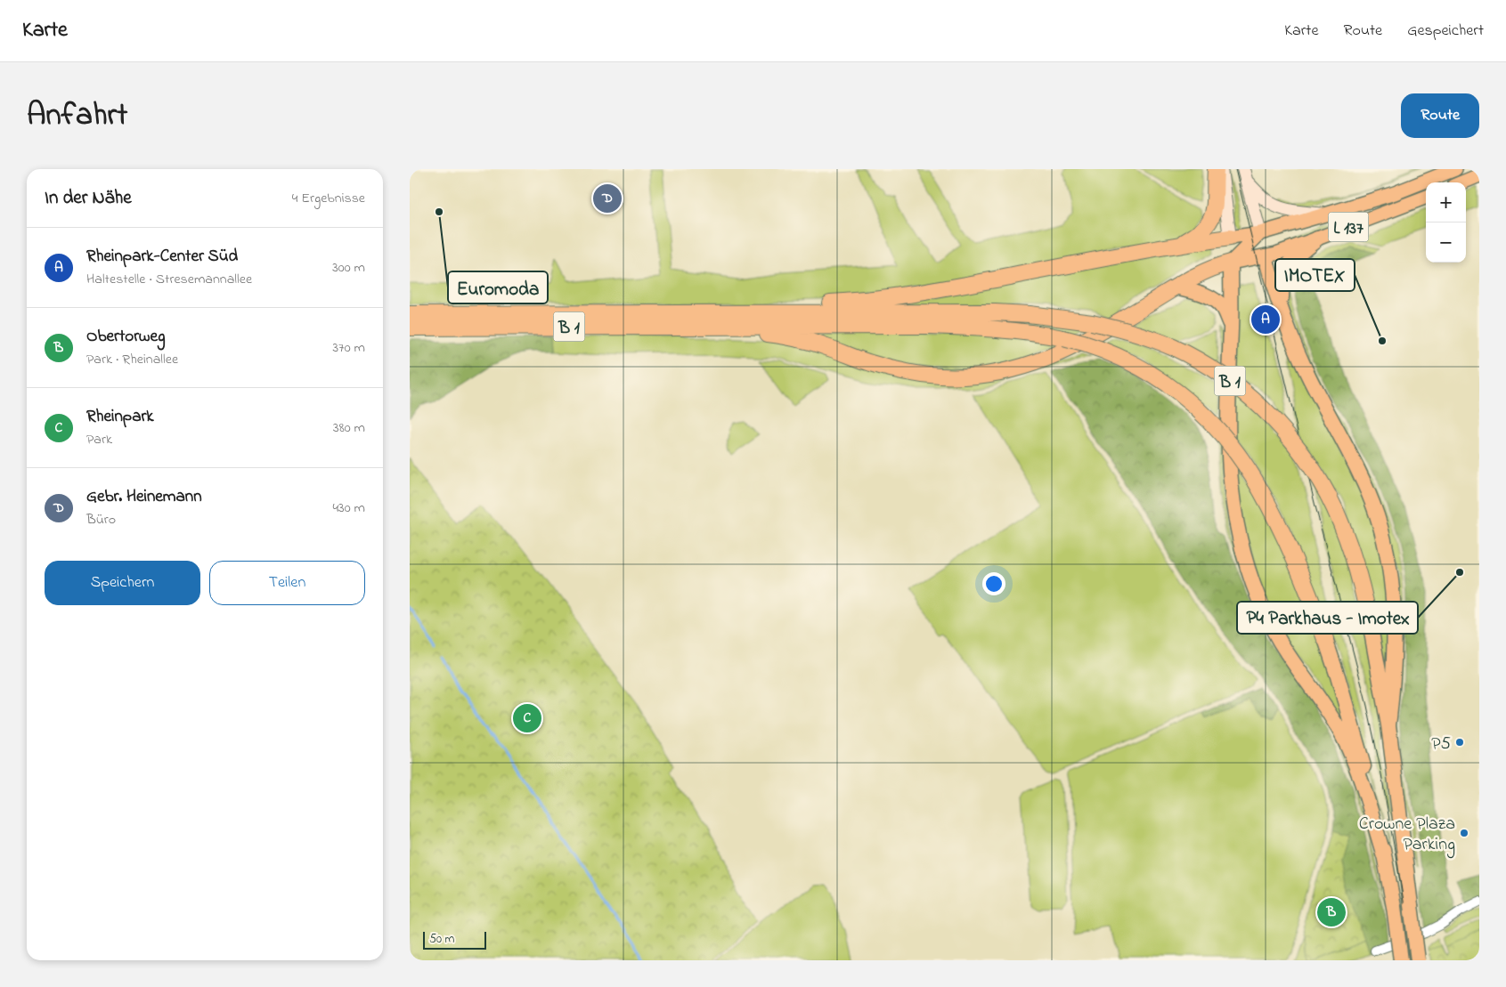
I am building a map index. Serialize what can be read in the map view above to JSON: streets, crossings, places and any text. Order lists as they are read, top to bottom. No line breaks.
{"streets":{"highway":["B 1"],"main road":["L 137"]},"places":["Euromoda","IMOTEX","P4 Parkhaus - Imotex","P5","Crowne Plaza Parking"],"scale_bar":"50 m","page":{"header":"Karte","nav":["Karte","Route","Gespeichert"],"title":"Anfahrt","buttons":["Route",["Speichern","Teilen"]],"heading":["In der Nähe","4 Ergebnisse"],"map_buttons":["+","−"],"pins":["D","A","C","B"],"list":[{"mark":"A","name":"Rheinpark-Center Süd","note":"Haltestelle · Stresemannallee","value":"300 m"},{"mark":"B","name":"Obertorweg","note":"Park · Rheinallee","value":"370 m"},{"mark":"C","name":"Rheinpark","note":"Park","value":"380 m"},{"mark":"D","name":"Gebr. Heinemann","note":"Büro","value":"430 m"}],"scale":"50 m"}}
